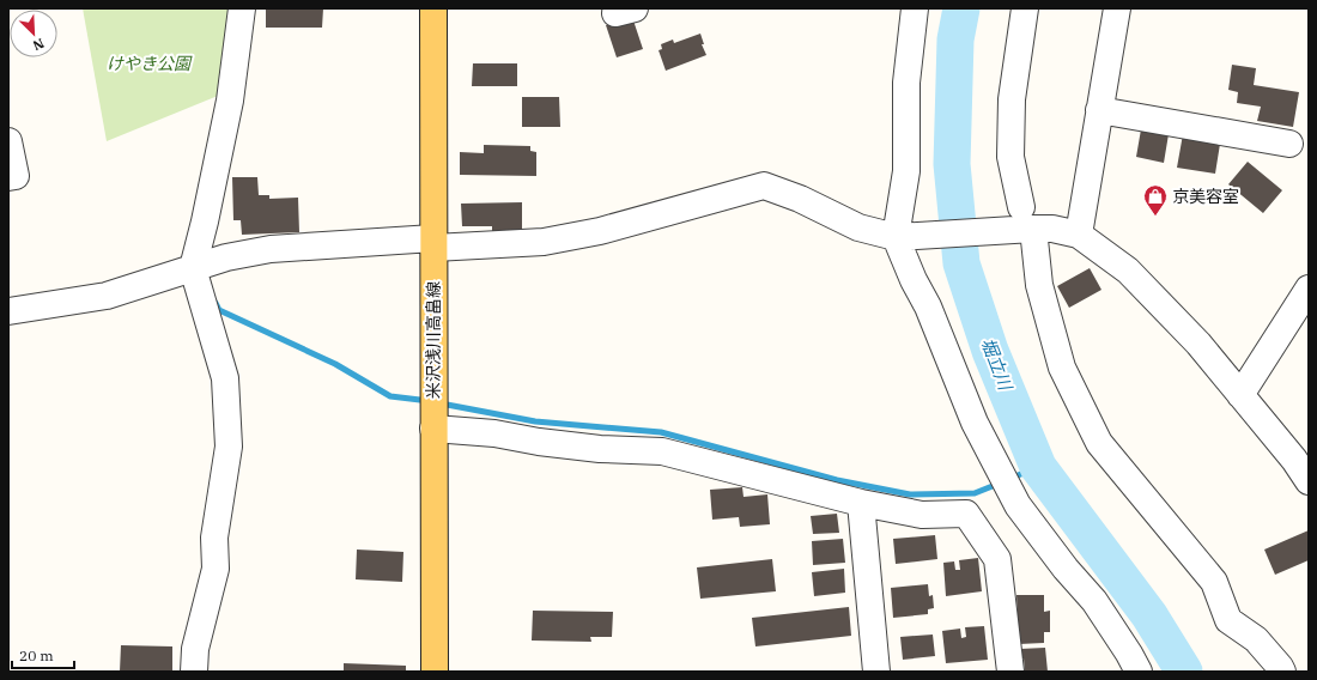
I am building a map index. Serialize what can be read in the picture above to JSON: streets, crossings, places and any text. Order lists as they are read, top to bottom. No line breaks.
{"streets":{"main road":["米沢浅川高畠線"]},"water":["堀立川"],"parks":["けやき公園"],"places":{"shop":["京美容室"]},"scale_bar":"20 m","north":"bottom right"}
